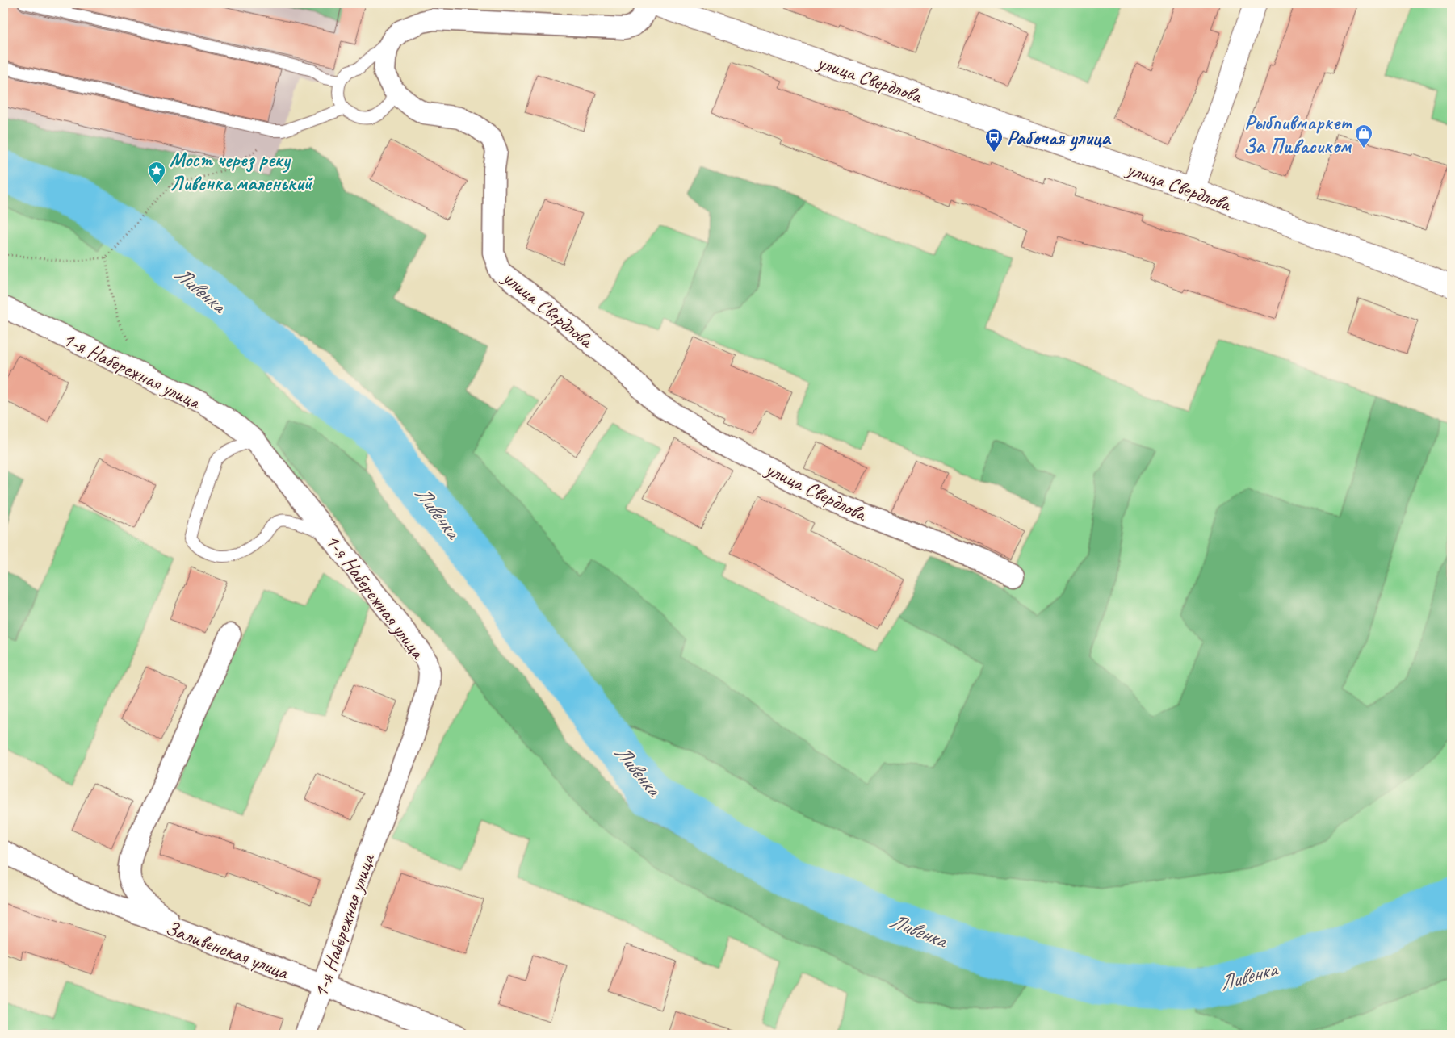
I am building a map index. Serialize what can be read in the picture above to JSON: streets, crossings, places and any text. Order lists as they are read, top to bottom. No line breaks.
{"streets":{"main road":["улица Свердлова"],"street":["1-я Набережная улица","Заливенская улица"]},"crossings":[["1-я Набережная улица","Заливенская улица"]],"water":["Ливенка"],"places":{"shop":["Рыбпивмаркет За Пивасиком"],"bus stop":["Рабочая улица"],"place":["Мост через реку Ливенка маленький"]}}
